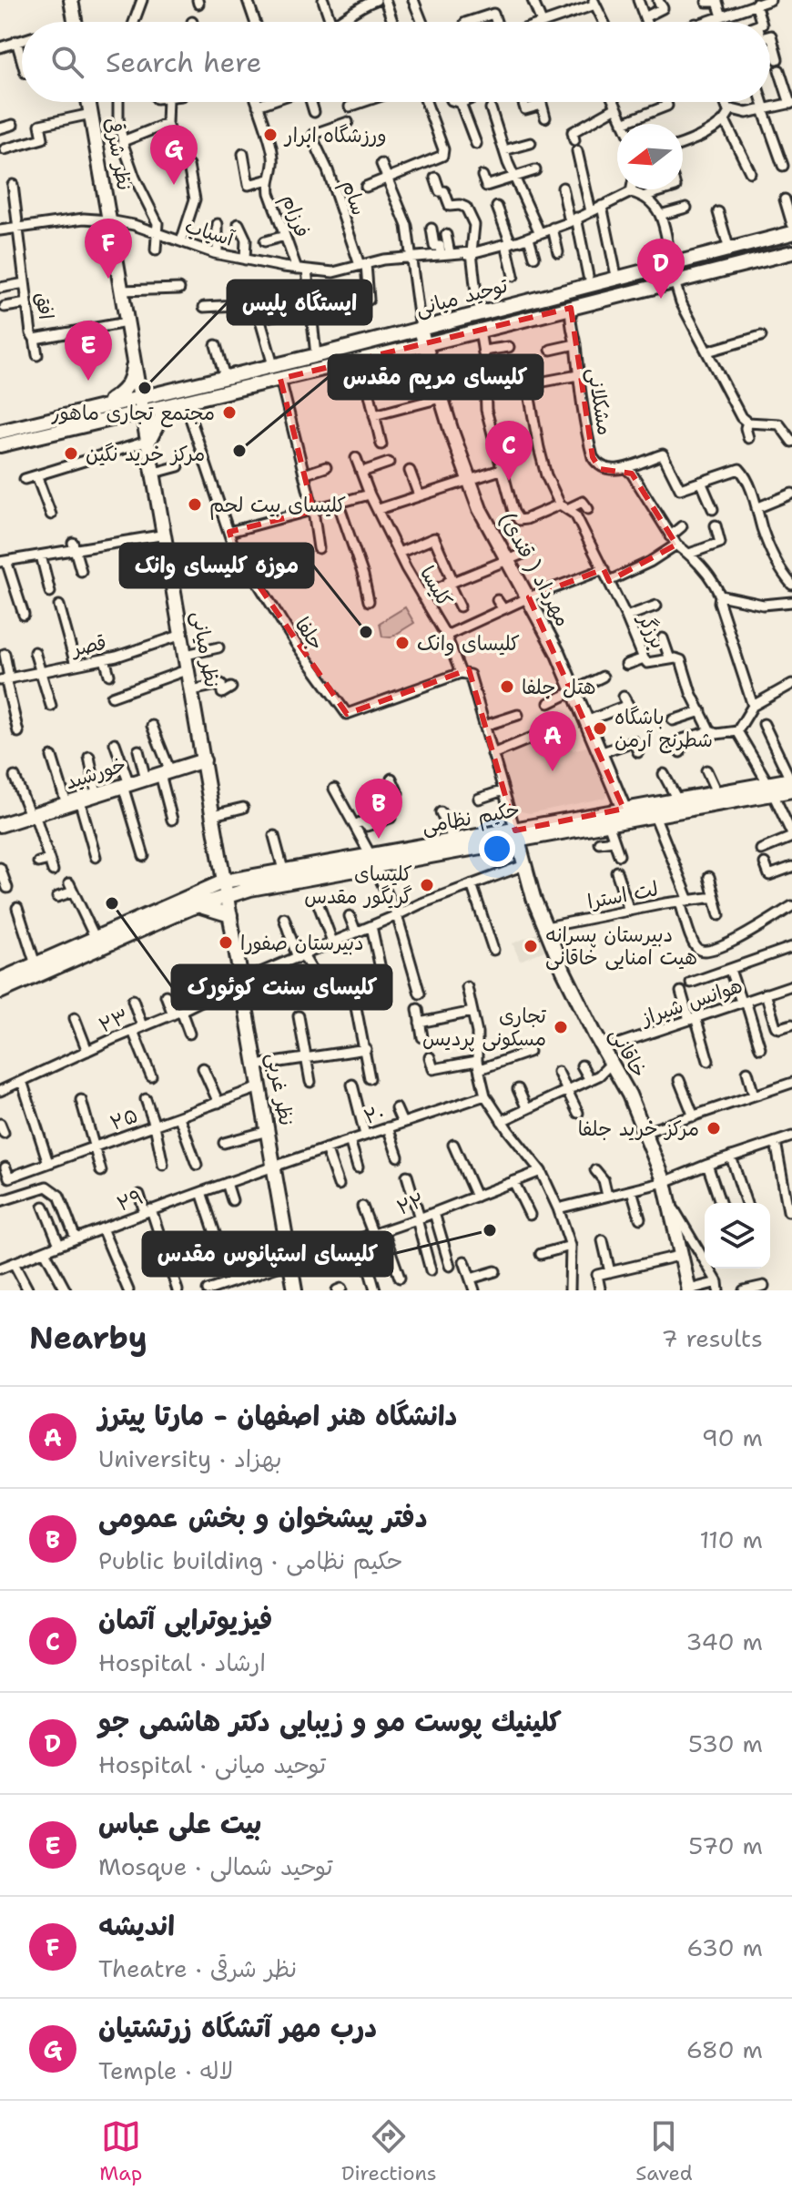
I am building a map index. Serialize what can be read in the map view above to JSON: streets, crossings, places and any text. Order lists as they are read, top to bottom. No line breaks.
{"streets":{"main road":["نظر شرقی","توحید میانی","مهرداد ( قندی)","نظر میانی","خورشید","حکیم نظامی","خاقانی","نظر غربی"],"street":["سام","فرزام","آسیاب","افق","مشکلانی","کلیسا","برزگر","جلفا","قصر","لت استرا","هوانس شیراز","۲۳","۲۰","۲۵","۲۹","۲۲"]},"crossings":[["نظر شرقی","آسیاب"],["نظر شرقی","توحید میانی"],["نظر شرقی","افق"],["نظر شرقی","نظر میانی"],["سام","آسیاب"],["فرزام","آسیاب"],["فرزام","توحید میانی"],["آسیاب","افق"],["توحید میانی","مشکلانی"],["توحید میانی","مهرداد ( قندی)"],["توحید میانی","جلفا"],["توحید میانی","نظر میانی"],["مهرداد ( قندی)","حکیم نظامی"],["کلیسا","جلفا"],["کلیسا","حکیم نظامی"],["کلیسا","خاقانی"],["قصر","نظر میانی"],["نظر میانی","خورشید"],["نظر میانی","حکیم نظامی"],["نظر میانی","نظر غربی"],["حکیم نظامی","خاقانی"],["حکیم نظامی","نظر غربی"],["لت استرا","خاقانی"],["هوانس شیراز","خاقانی"],["۲۳","خاقانی"],["۲۳","نظر غربی"],["نظر غربی","۲۰"],["نظر غربی","۲۵"],["نظر غربی","۲۹"],["نظر غربی","۲۲"],["۲۰","۲۹"]],"places":["ورزشگاه ابرار","ایستگاه پلیس","مجتمع تجاری ماهور","کلیسای مریم مقدس","مرکز خرید نگین","کلیسای بیت لحم","موزه کلیسای وانک","کلیسای وانک","هتل جلفا","باشگاه شطرنج آرمن","کلیسای گریگور مقدس","کلیسای سنت کوئورک","دبیرستان صفورا","دبیرستان پسرانه هیت امنایی خاقانی","تجاری مسکونی پردیس","مرکز خرید جلفا","کلیسای استپانوس مقدس"],"north":"left","page":{"search":"Search here","pins":["G","F","D","E","C","A","B"],"heading":["Nearby","7 results"],"list":[{"mark":"A","name":"دانشگاه هنر اصفهان - مارتا پیترز","note":"University · بهزاد","value":"90 m"},{"mark":"B","name":"دفتر پیشخوان و بخش عمومی","note":"Public building · حکیم نظامی","value":"110 m"},{"mark":"C","name":"فیزیوتراپی آتمان","note":"Hospital · ارشاد","value":"340 m"},{"mark":"D","name":"كلينيك پوست مو و زيبايى دکتر هاشمی جو","note":"Hospital · توحید میانی","value":"530 m"},{"mark":"E","name":"بیت علی عباس","note":"Mosque · توحید شمالی","value":"570 m"},{"mark":"F","name":"اندیشه","note":"Theatre · نظر شرقی","value":"630 m"},{"mark":"G","name":"درب مهر آتشگاه زرتشتیان","note":"Temple · لاله","value":"680 m"}],"nav":["Map","Directions","Saved"]}}
